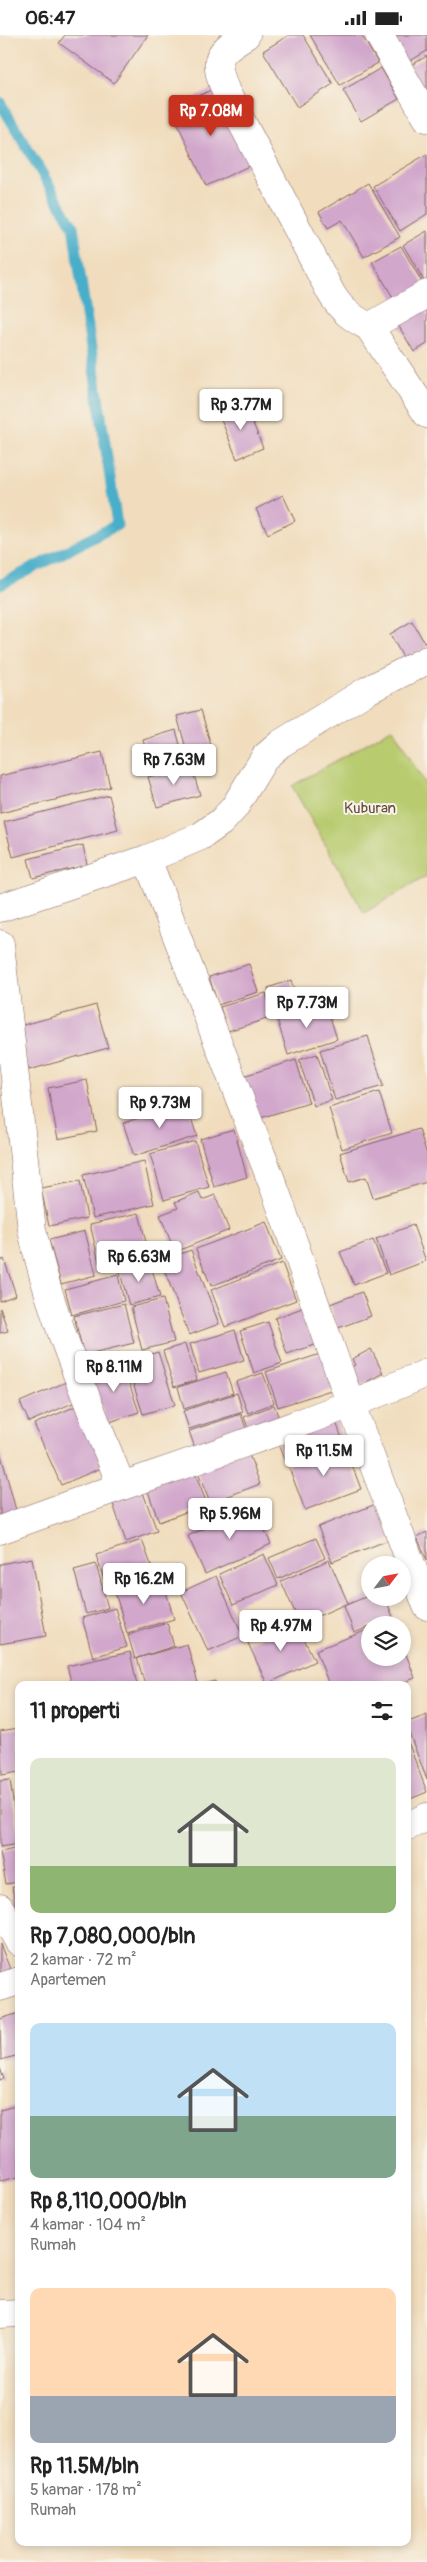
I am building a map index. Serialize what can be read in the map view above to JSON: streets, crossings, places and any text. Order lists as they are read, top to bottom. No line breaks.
{"parks":["Kuburan"],"north":"top right","page":{"status":"06:47","price":["Rp 7.08M","Rp 3.77M","Rp 7.63M","Rp 7.73M","Rp 9.73M","Rp 6.63M","Rp 8.11M","Rp 11.5M","Rp 5.96M","Rp 16.2M","Rp 4.97M"],"heading":"11 properti","list":[{"name":"Rp 7,080,000/bln","note":"2 kamar · 72 m² · Apartemen"},{"name":"Rp 8,110,000/bln","note":"4 kamar · 104 m² · Rumah"},{"name":"Rp 11.5M/bln","note":"5 kamar · 178 m² · Rumah"}]}}
